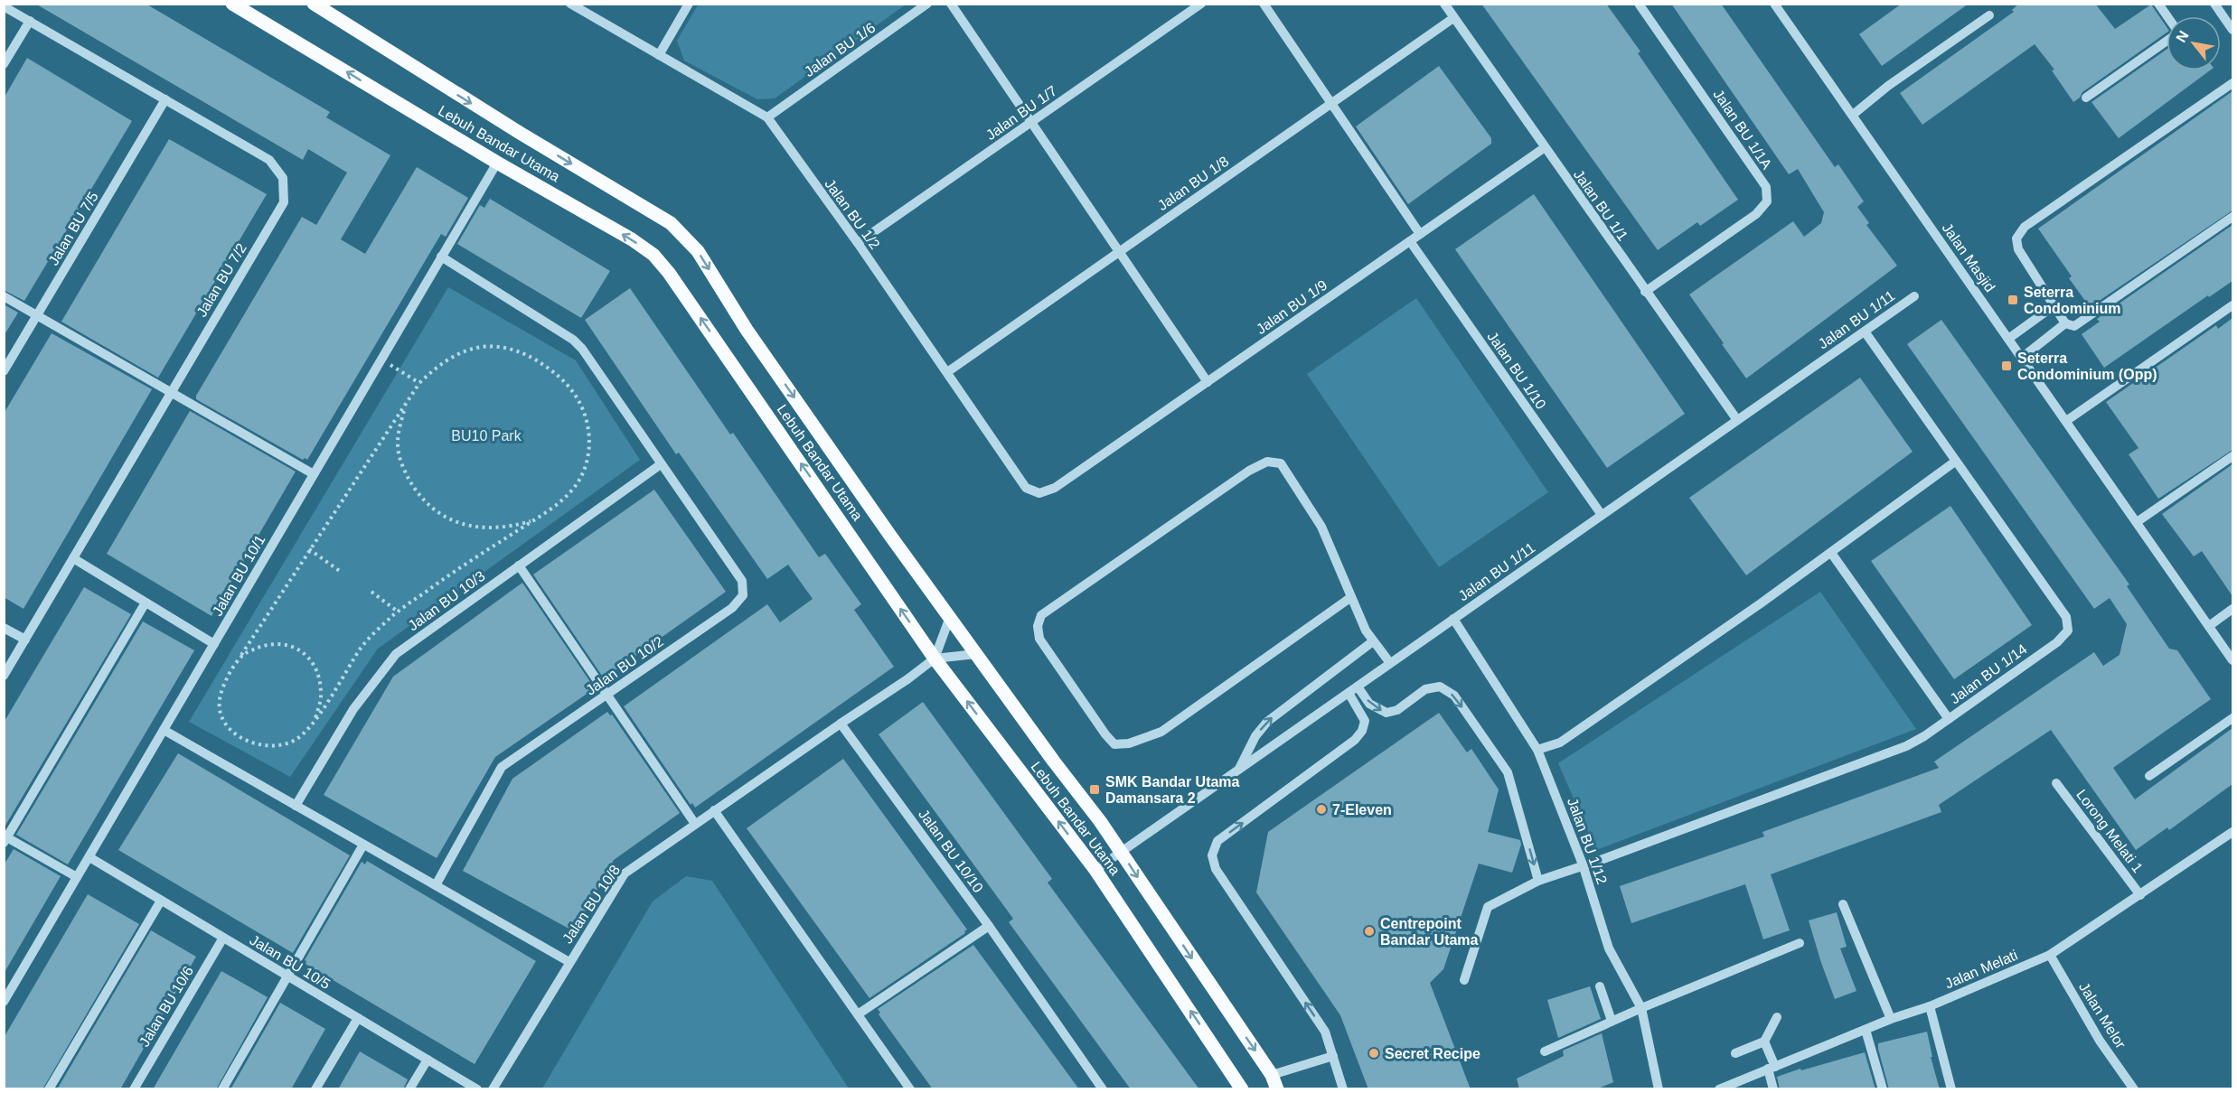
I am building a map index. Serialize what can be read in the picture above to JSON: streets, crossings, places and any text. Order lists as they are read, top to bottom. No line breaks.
{"streets":{"main road":["Lebuh Bandar Utama"],"street":["Jalan BU 1/6","Jalan BU 1/7","Jalan BU 1/1A","Jalan BU 1/8","Jalan BU 1/1","Jalan BU 1/2","Jalan BU 7/5","Jalan Masjid","Jalan BU 7/2","Jalan BU 1/9","Jalan BU 1/11","Jalan BU 1/10","Jalan BU 10/1","Jalan BU 10/3","Jalan BU 10/2","Jalan BU 1/14","Lorong Melati 1","Jalan BU 1/12","Jalan BU 10/10","Jalan BU 10/8","Jalan BU 10/5","Jalan Melati","Jalan BU 10/6","Jalan Melor"]},"crossings":[["Jalan BU 1/6","Jalan BU 1/2"],["Jalan BU 1/7","Jalan BU 1/2"],["Jalan BU 1/1A","Jalan BU 1/1"],["Lebuh Bandar Utama","Jalan BU 1/11"],["Lebuh Bandar Utama","Jalan BU 10/1"],["Jalan BU 1/8","Jalan BU 1/1"],["Jalan BU 1/8","Jalan BU 1/2"],["Jalan BU 1/1","Jalan BU 1/9"],["Jalan BU 1/1","Jalan BU 1/11"],["Jalan BU 1/2","Jalan BU 1/9"],["Jalan BU 7/5","Jalan BU 7/2"],["Jalan BU 1/9","Jalan BU 1/10"],["Jalan BU 1/11","Jalan BU 1/10"],["Jalan BU 1/11","Jalan BU 1/14"],["Jalan BU 1/11","Jalan BU 1/12"],["Jalan BU 10/1","Jalan BU 10/5"],["Jalan BU 10/3","Jalan BU 10/2"],["Jalan BU 1/14","Jalan BU 1/12"],["Lorong Melati 1","Jalan Melati"],["Jalan BU 10/10","Jalan BU 10/8"],["Jalan BU 10/5","Jalan BU 10/6"],["Jalan Melati","Jalan Melor"]],"parks":["BU10 Park"],"places":{"transit":["Seterra Condominium","Seterra Condominium (Opp)","SMK Bandar Utama Damansara 2"],"other":["7-Eleven","Centrepoint Bandar Utama","Secret Recipe"]},"north":"top left"}
